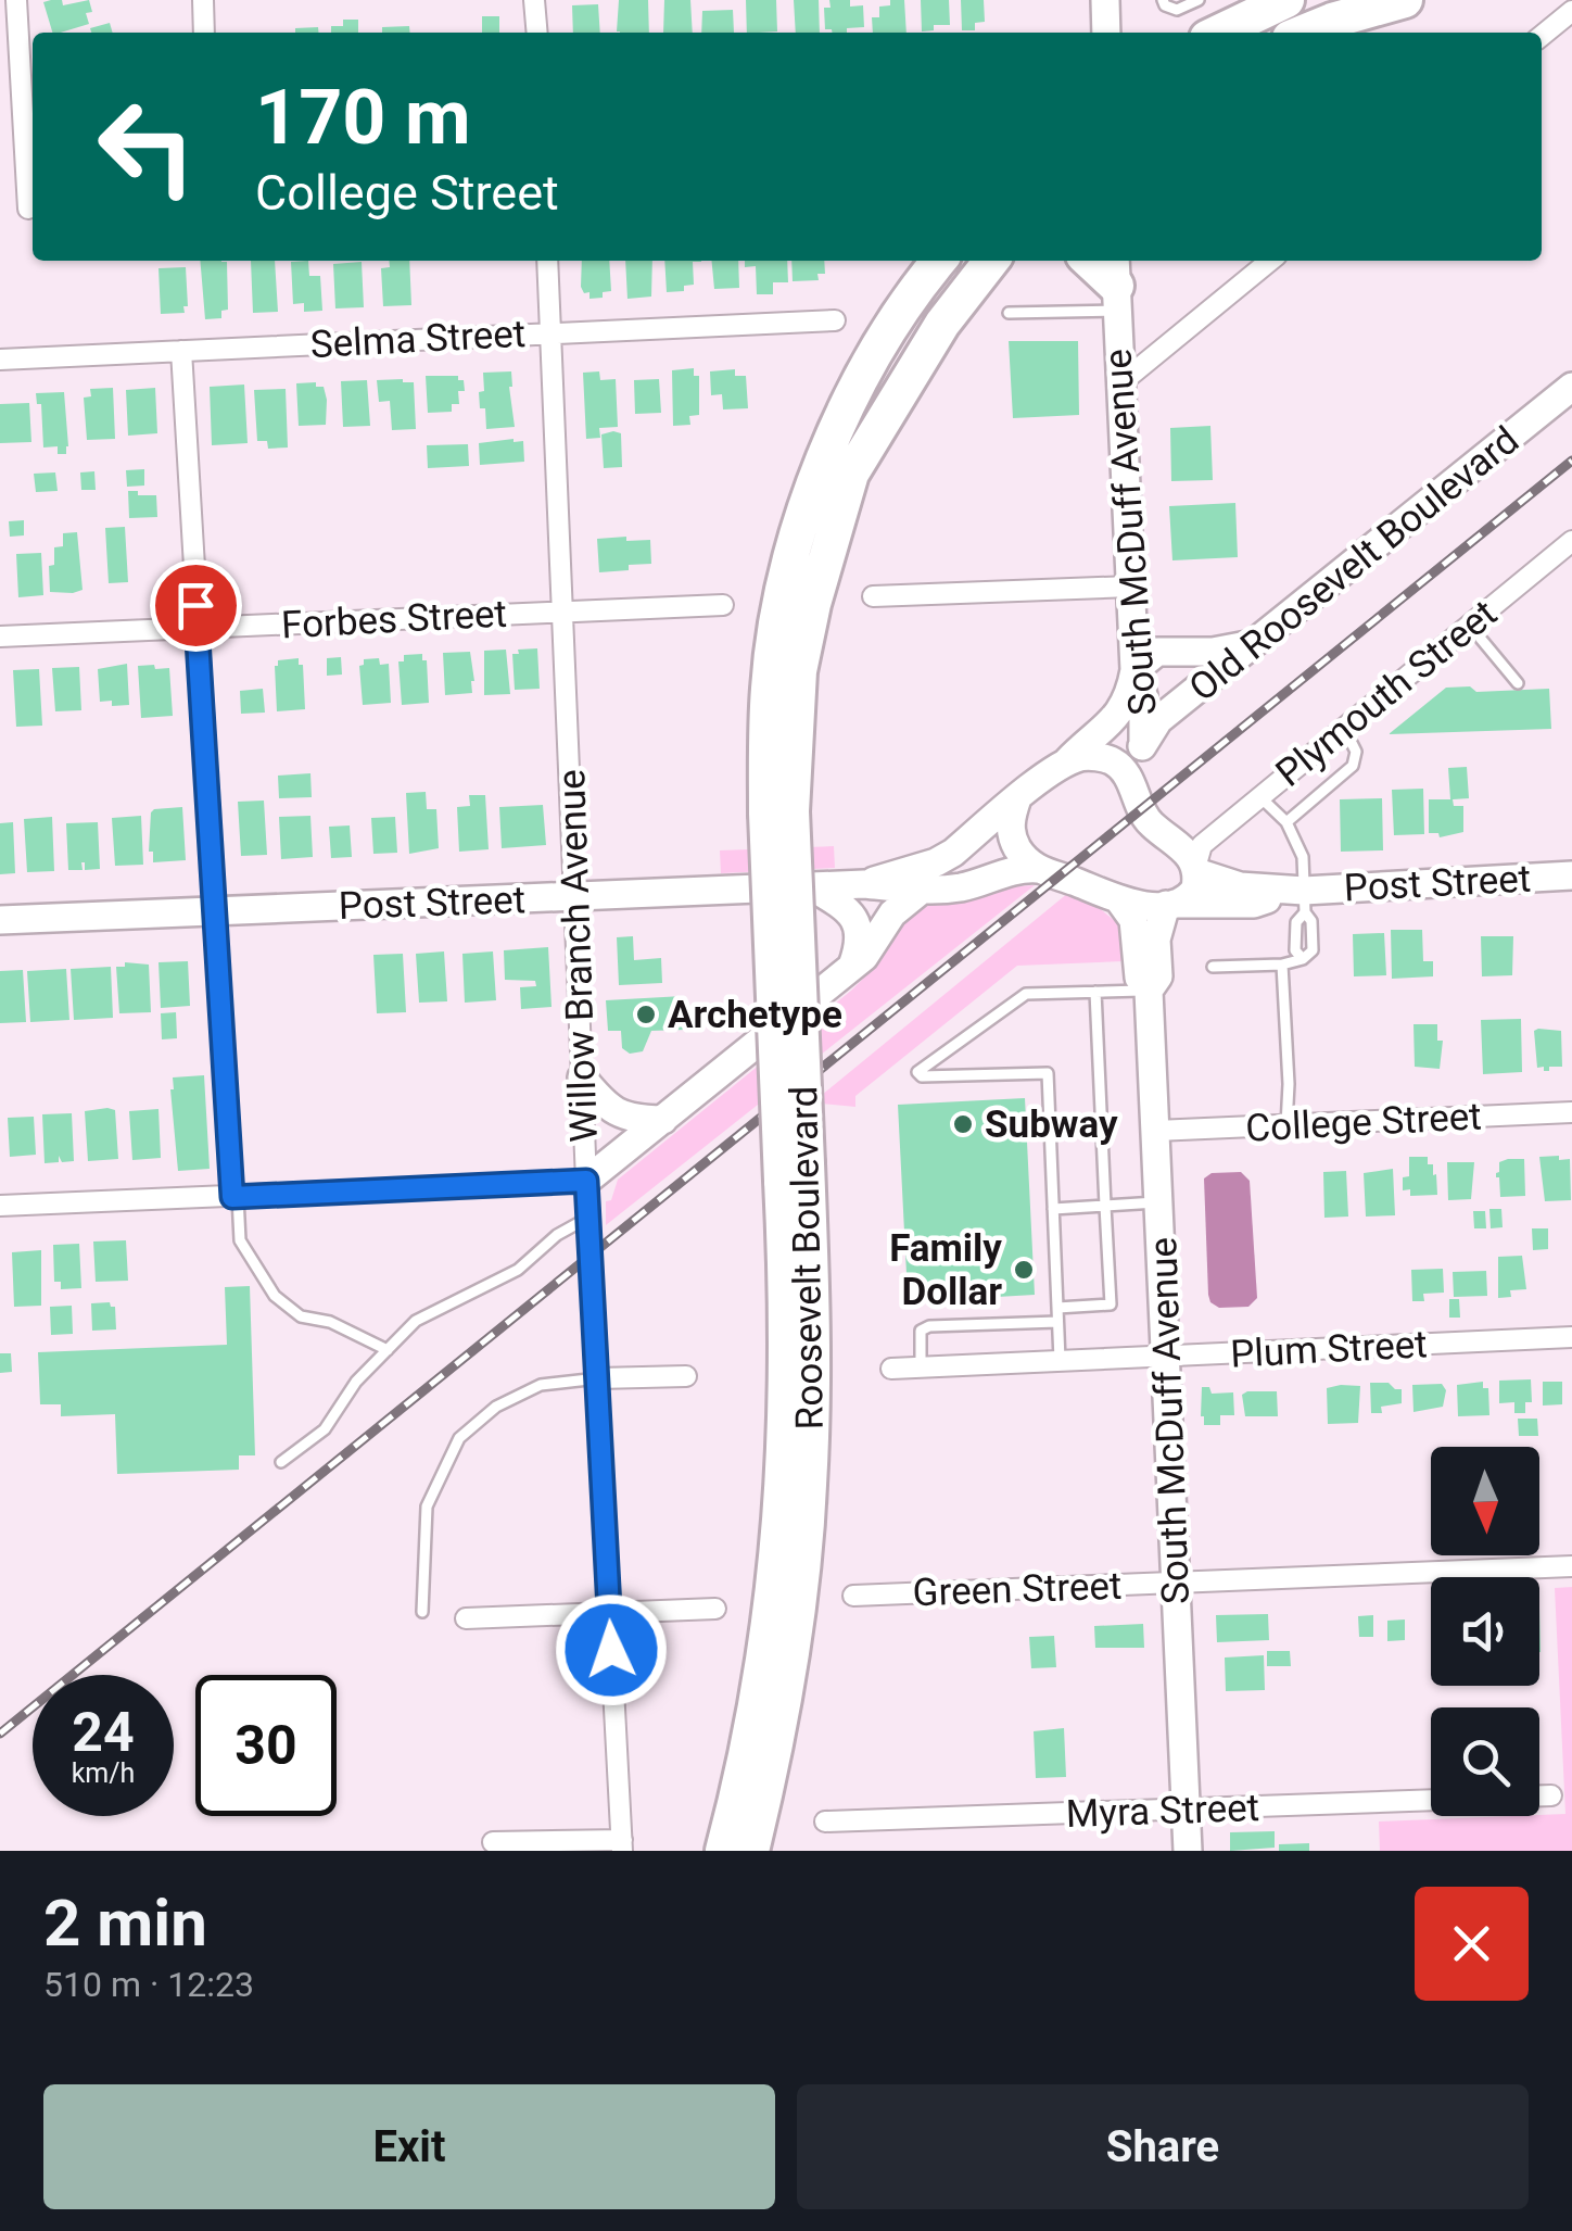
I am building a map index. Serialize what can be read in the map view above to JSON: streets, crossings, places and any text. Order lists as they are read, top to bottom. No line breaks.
{"streets":{"highway":["Roosevelt Boulevard"],"main road":["South McDuff Avenue","Old Roosevelt Boulevard","Post Street"],"street":["Selma Street","Forbes Street","Plymouth Street","Willow Branch Avenue","College Street","Plum Street","Green Street","Myra Street"]},"crossings":[["Selma Street","Willow Branch Avenue"],["South McDuff Avenue","Old Roosevelt Boulevard"],["South McDuff Avenue","Post Street"],["South McDuff Avenue","College Street"],["South McDuff Avenue","Plum Street"],["South McDuff Avenue","Green Street"],["South McDuff Avenue","Myra Street"],["Old Roosevelt Boulevard","Post Street"],["Forbes Street","Willow Branch Avenue"],["Plymouth Street","Post Street"],["Post Street","Willow Branch Avenue"]],"places":["Archetype","Subway","Family Dollar"],"north":"bottom","page":{"turn":["170 m","College Street"],"speed":"24 km/h","limit":"30","heading":["2 min","510 m · 12:23"],"buttons":["Exit","Share"]}}
